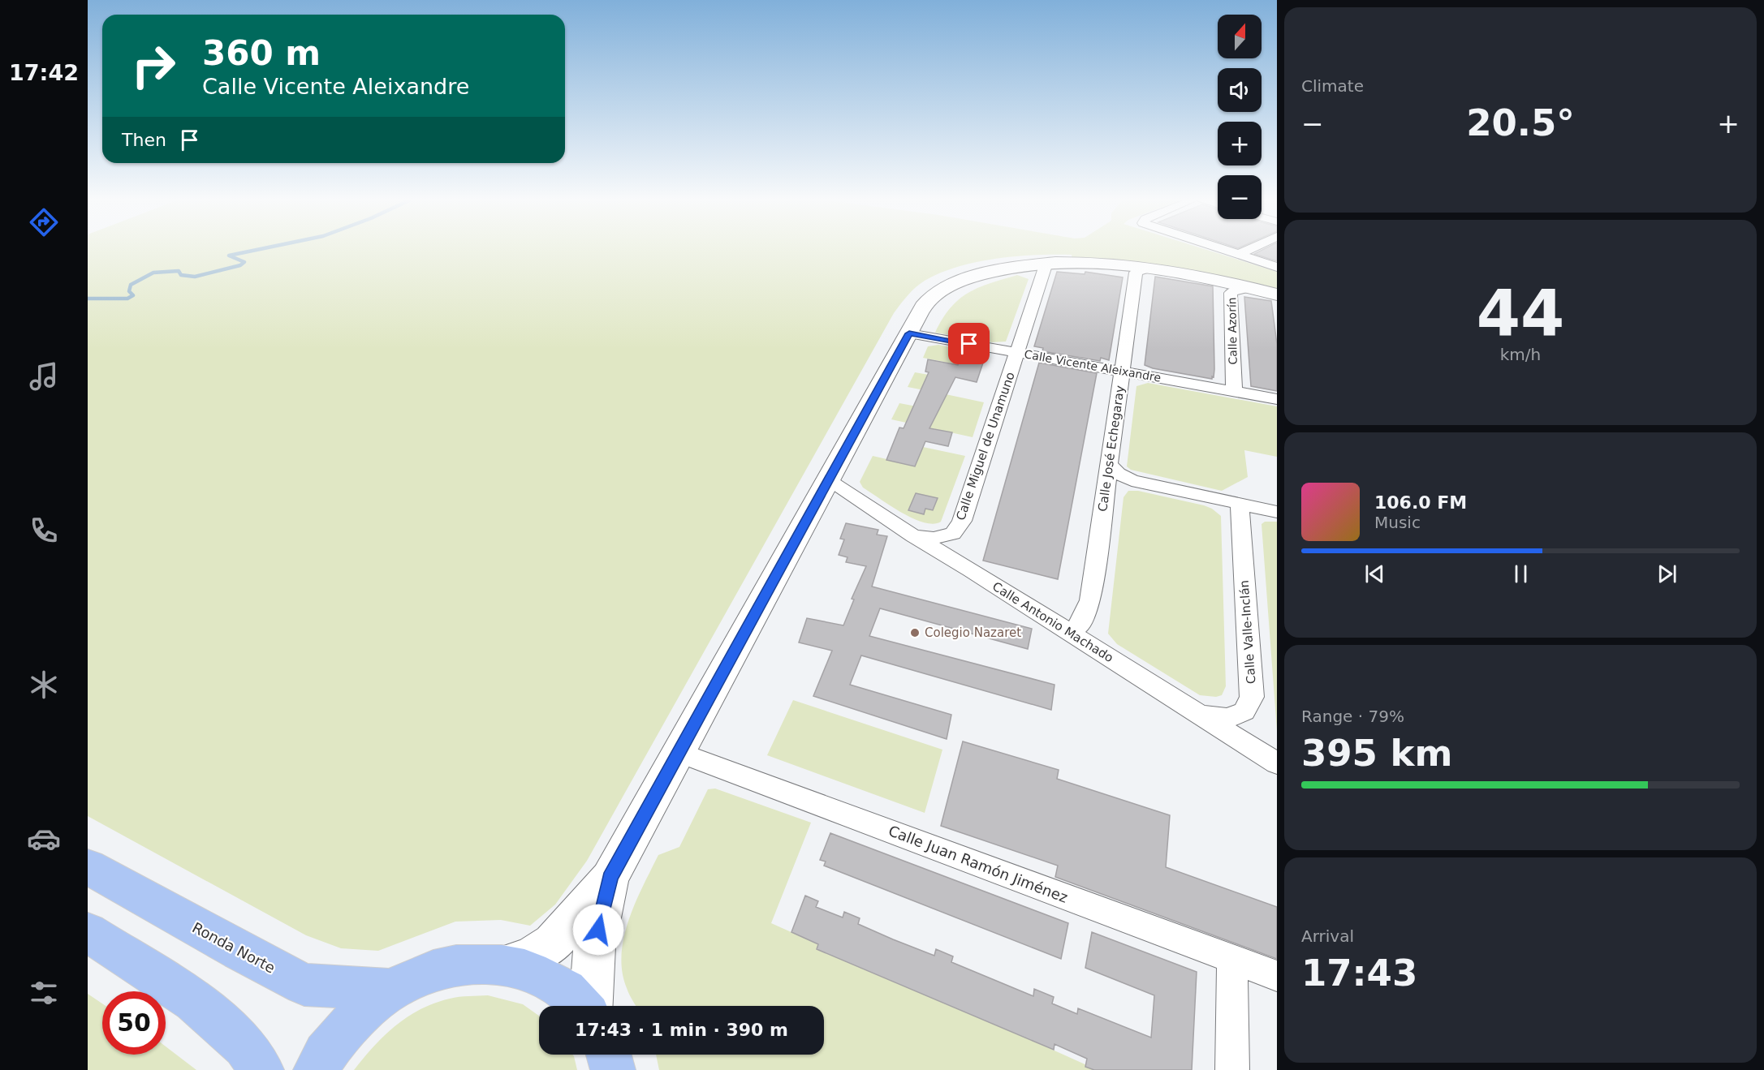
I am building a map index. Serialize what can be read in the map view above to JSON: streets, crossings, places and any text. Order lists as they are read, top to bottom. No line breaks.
{"streets":{"highway":["Ronda Norte"],"street":["Calle Azorín","Calle Vicente Aleixandre","Calle Miguel de Unamuno","Calle José Echegaray","Calle Antonio Machado","Calle Valle-Inclán","Calle Juan Ramón Jiménez"]},"crossings":[["Calle Azorín","Calle Vicente Aleixandre"],["Calle Vicente Aleixandre","Calle Miguel de Unamuno"],["Calle Vicente Aleixandre","Calle José Echegaray"],["Calle Miguel de Unamuno","Calle Antonio Machado"],["Calle José Echegaray","Calle Antonio Machado"],["Calle Antonio Machado","Calle Valle-Inclán"]],"places":["Colegio Nazaret"],"north":"top","page":{"tabs":"17:42","tile":["Climate",["44","km/h"],["Range · 79%","395 km"],["Arrival","17:43"]],"map_buttons":["+","−"],"turn":["360 m","Calle Vicente Aleixandre"],"heat":["−","20.5°","+"],"then":"Then","song":["106.0 FM","Music"],"limit":"50","trip":"17:43 · 1 min · 390 m"}}
